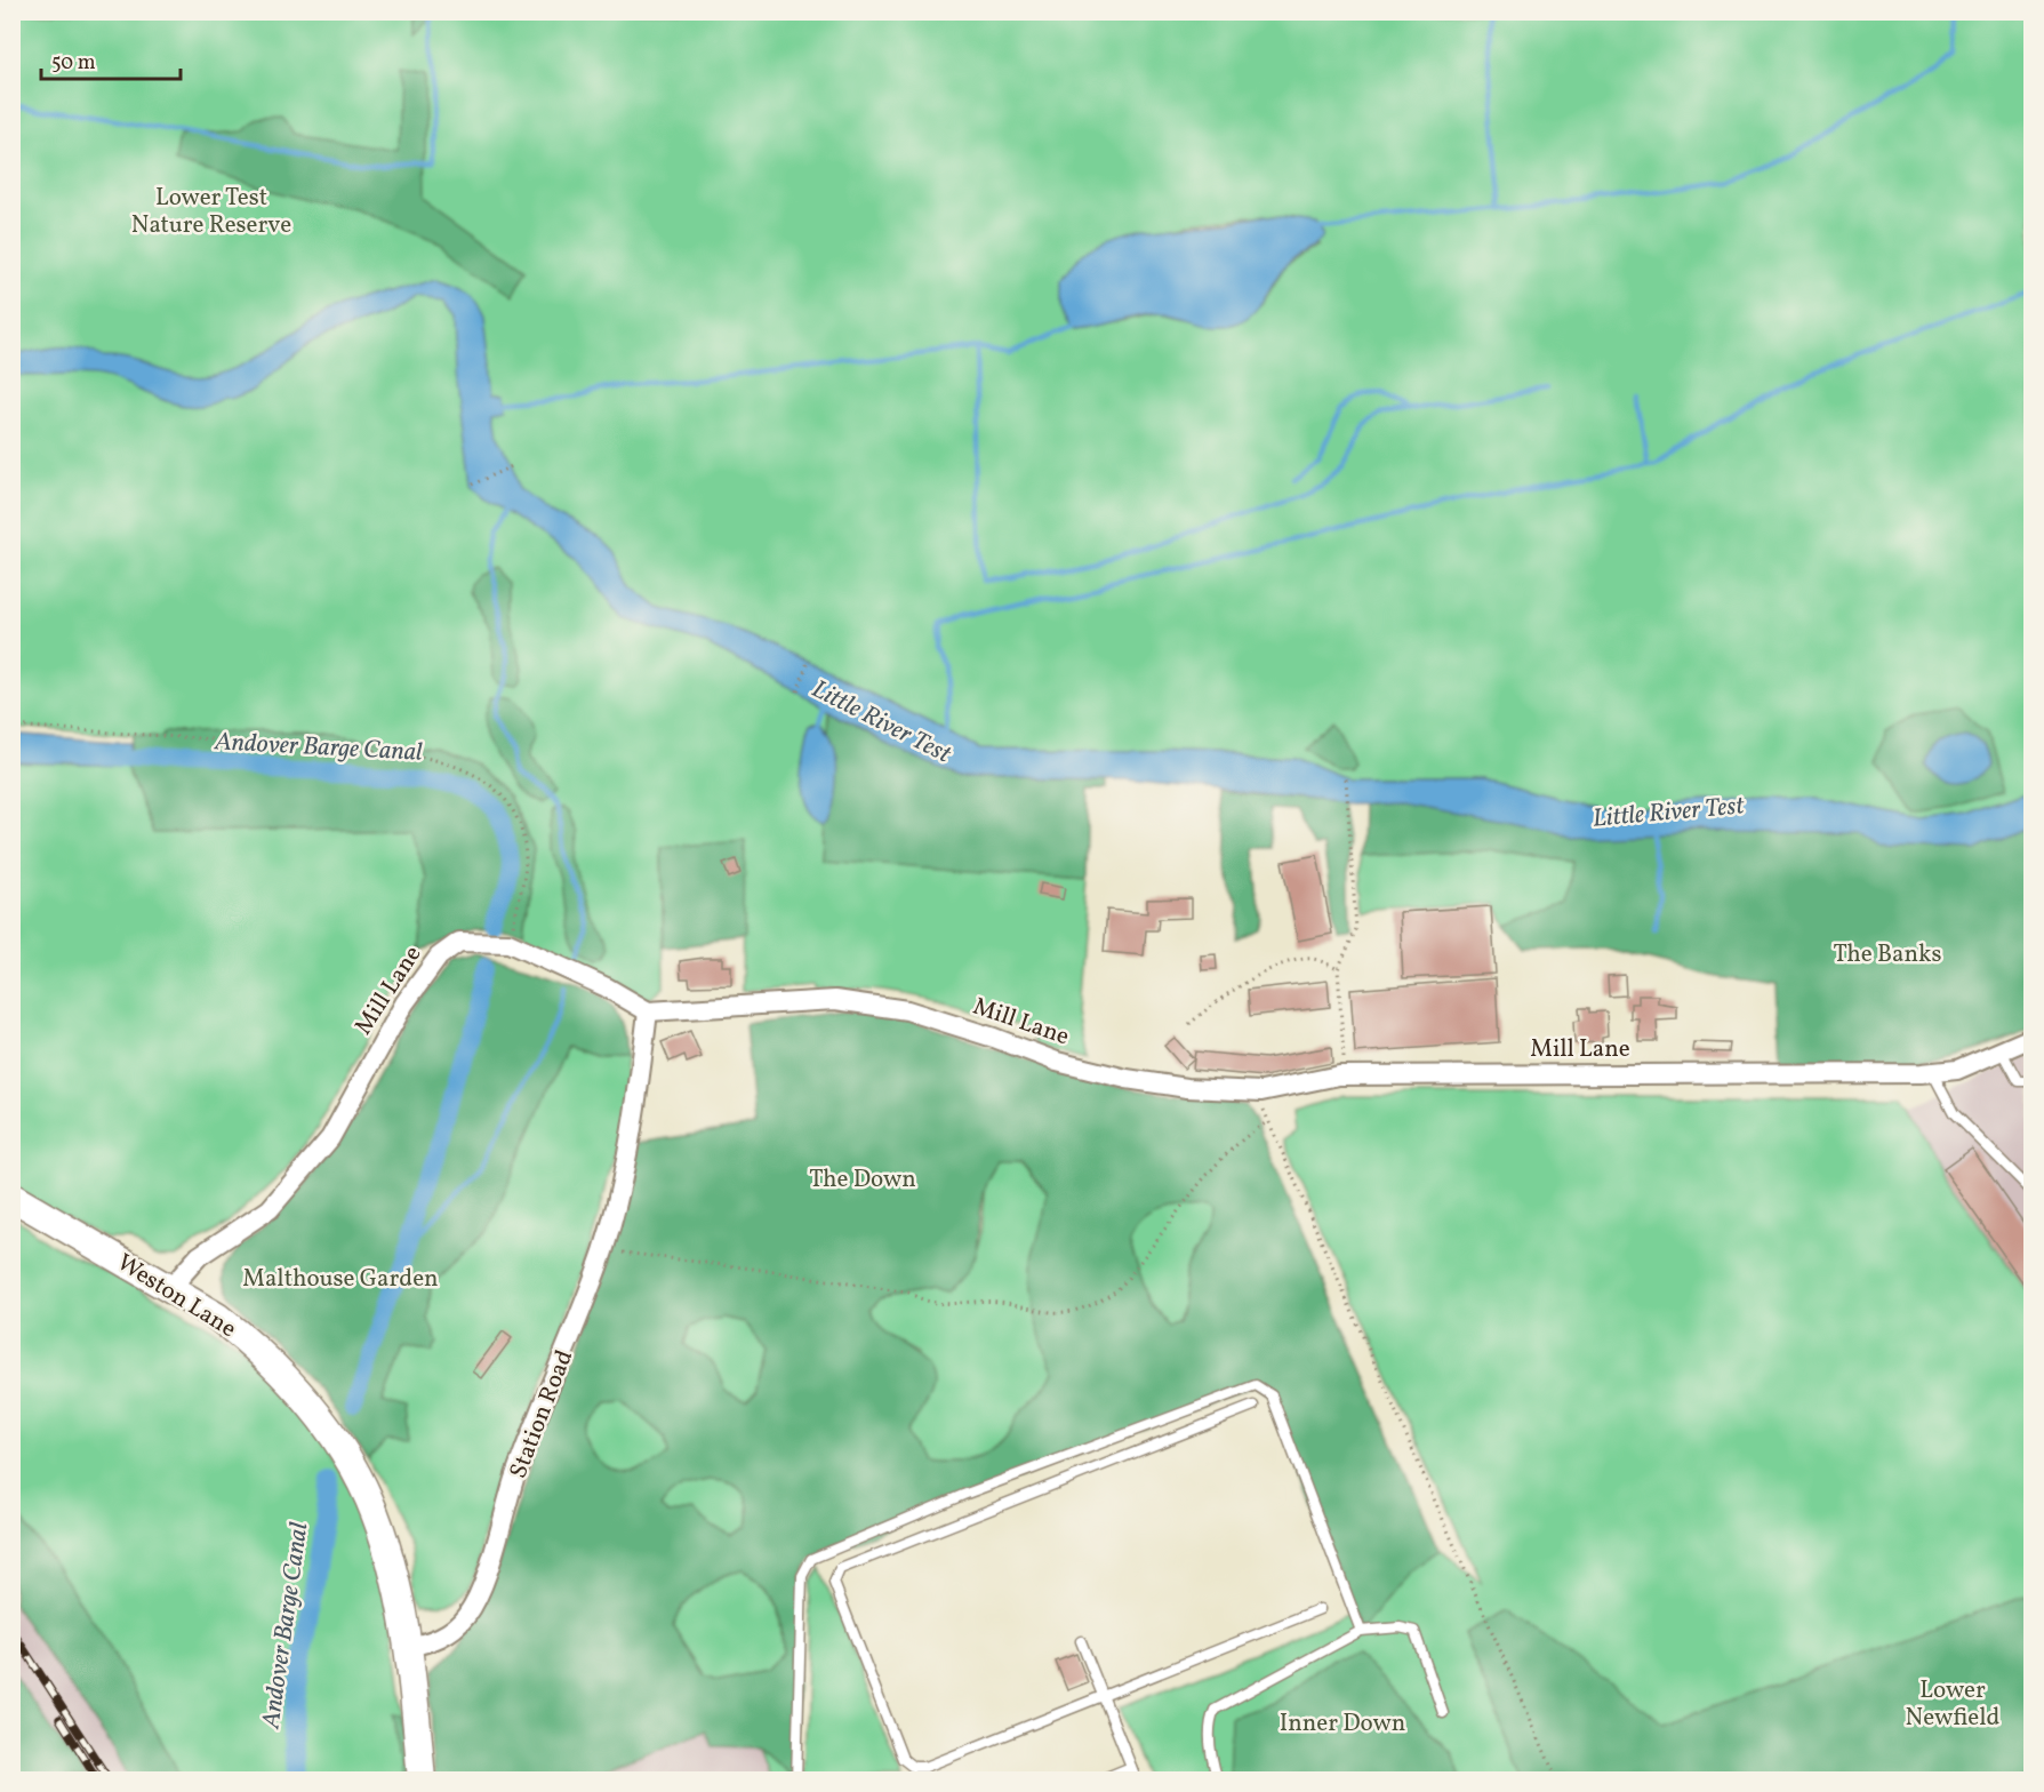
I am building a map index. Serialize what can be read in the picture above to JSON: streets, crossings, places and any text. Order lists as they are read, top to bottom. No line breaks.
{"streets":{"street":["Mill Lane","Weston Lane","Station Road"]},"crossings":[["Mill Lane","Weston Lane"],["Mill Lane","Station Road"],["Weston Lane","Station Road"]],"water":["Little River Test","Andover Barge Canal"],"parks":["Lower Test Nature Reserve","The Banks","The Down","Malthouse Garden","Lower Newfield","Inner Down"],"scale_bar":"50 m"}
